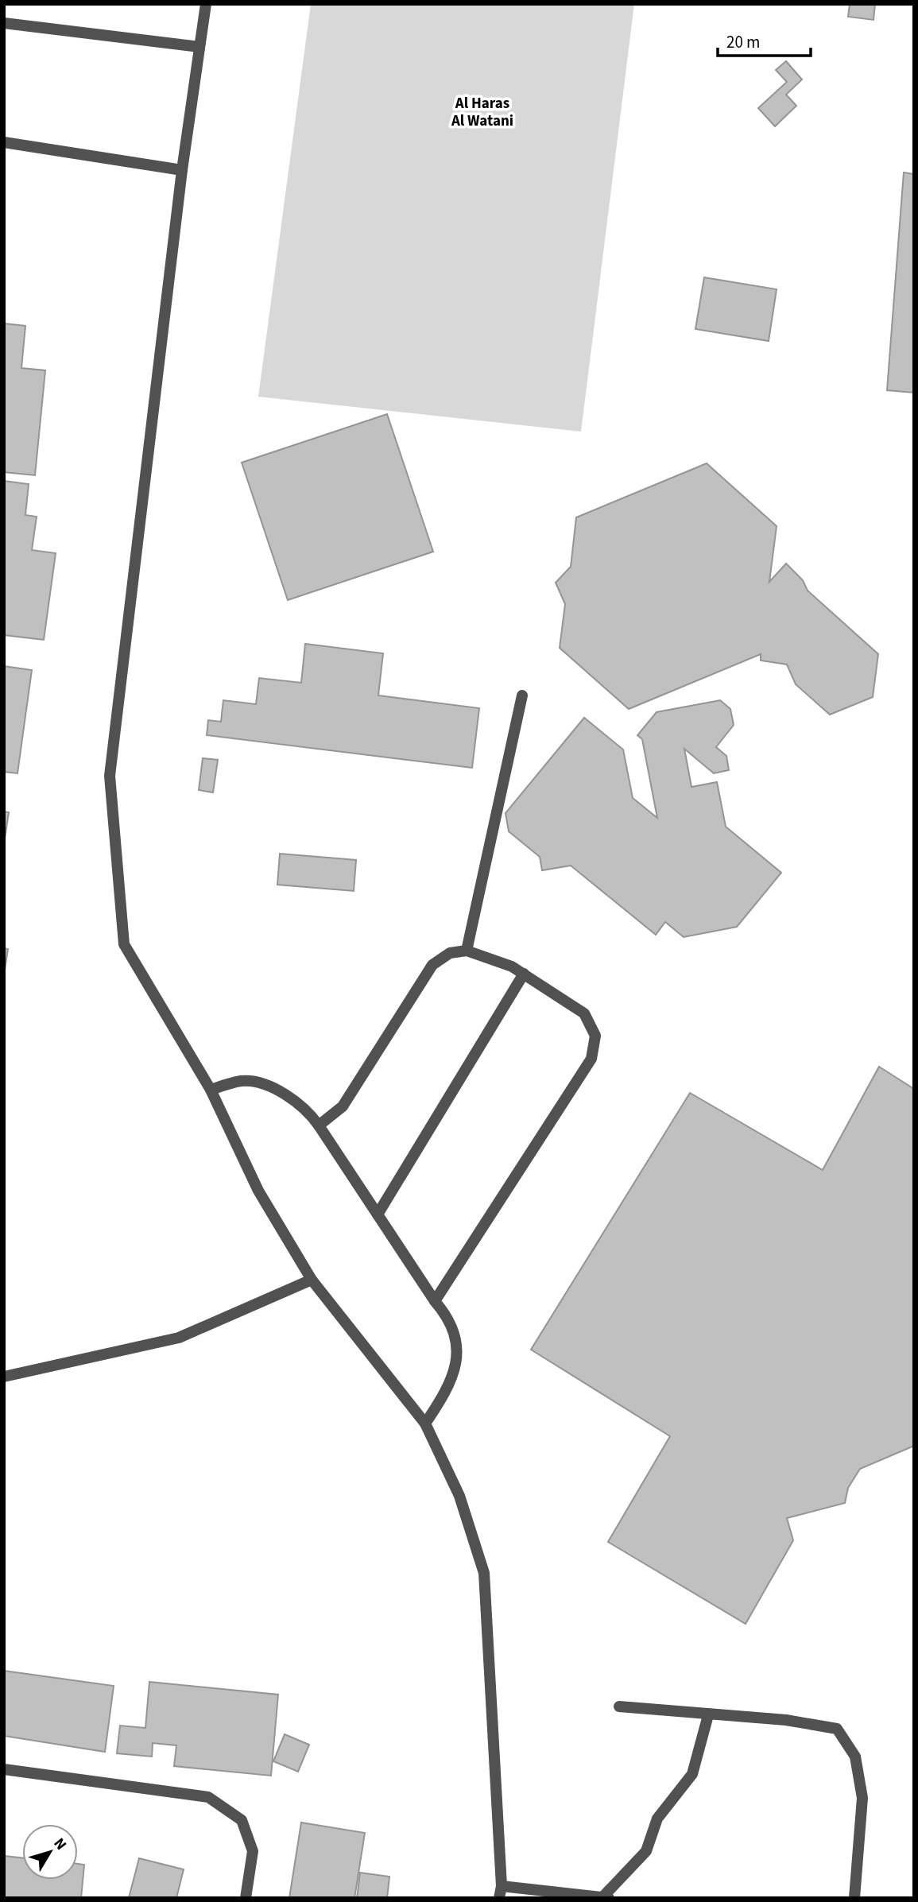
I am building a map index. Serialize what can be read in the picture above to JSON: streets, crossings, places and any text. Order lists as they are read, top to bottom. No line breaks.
{"districts":["Al Haras Al Watani"],"scale_bar":"20 m","north":"top right"}
